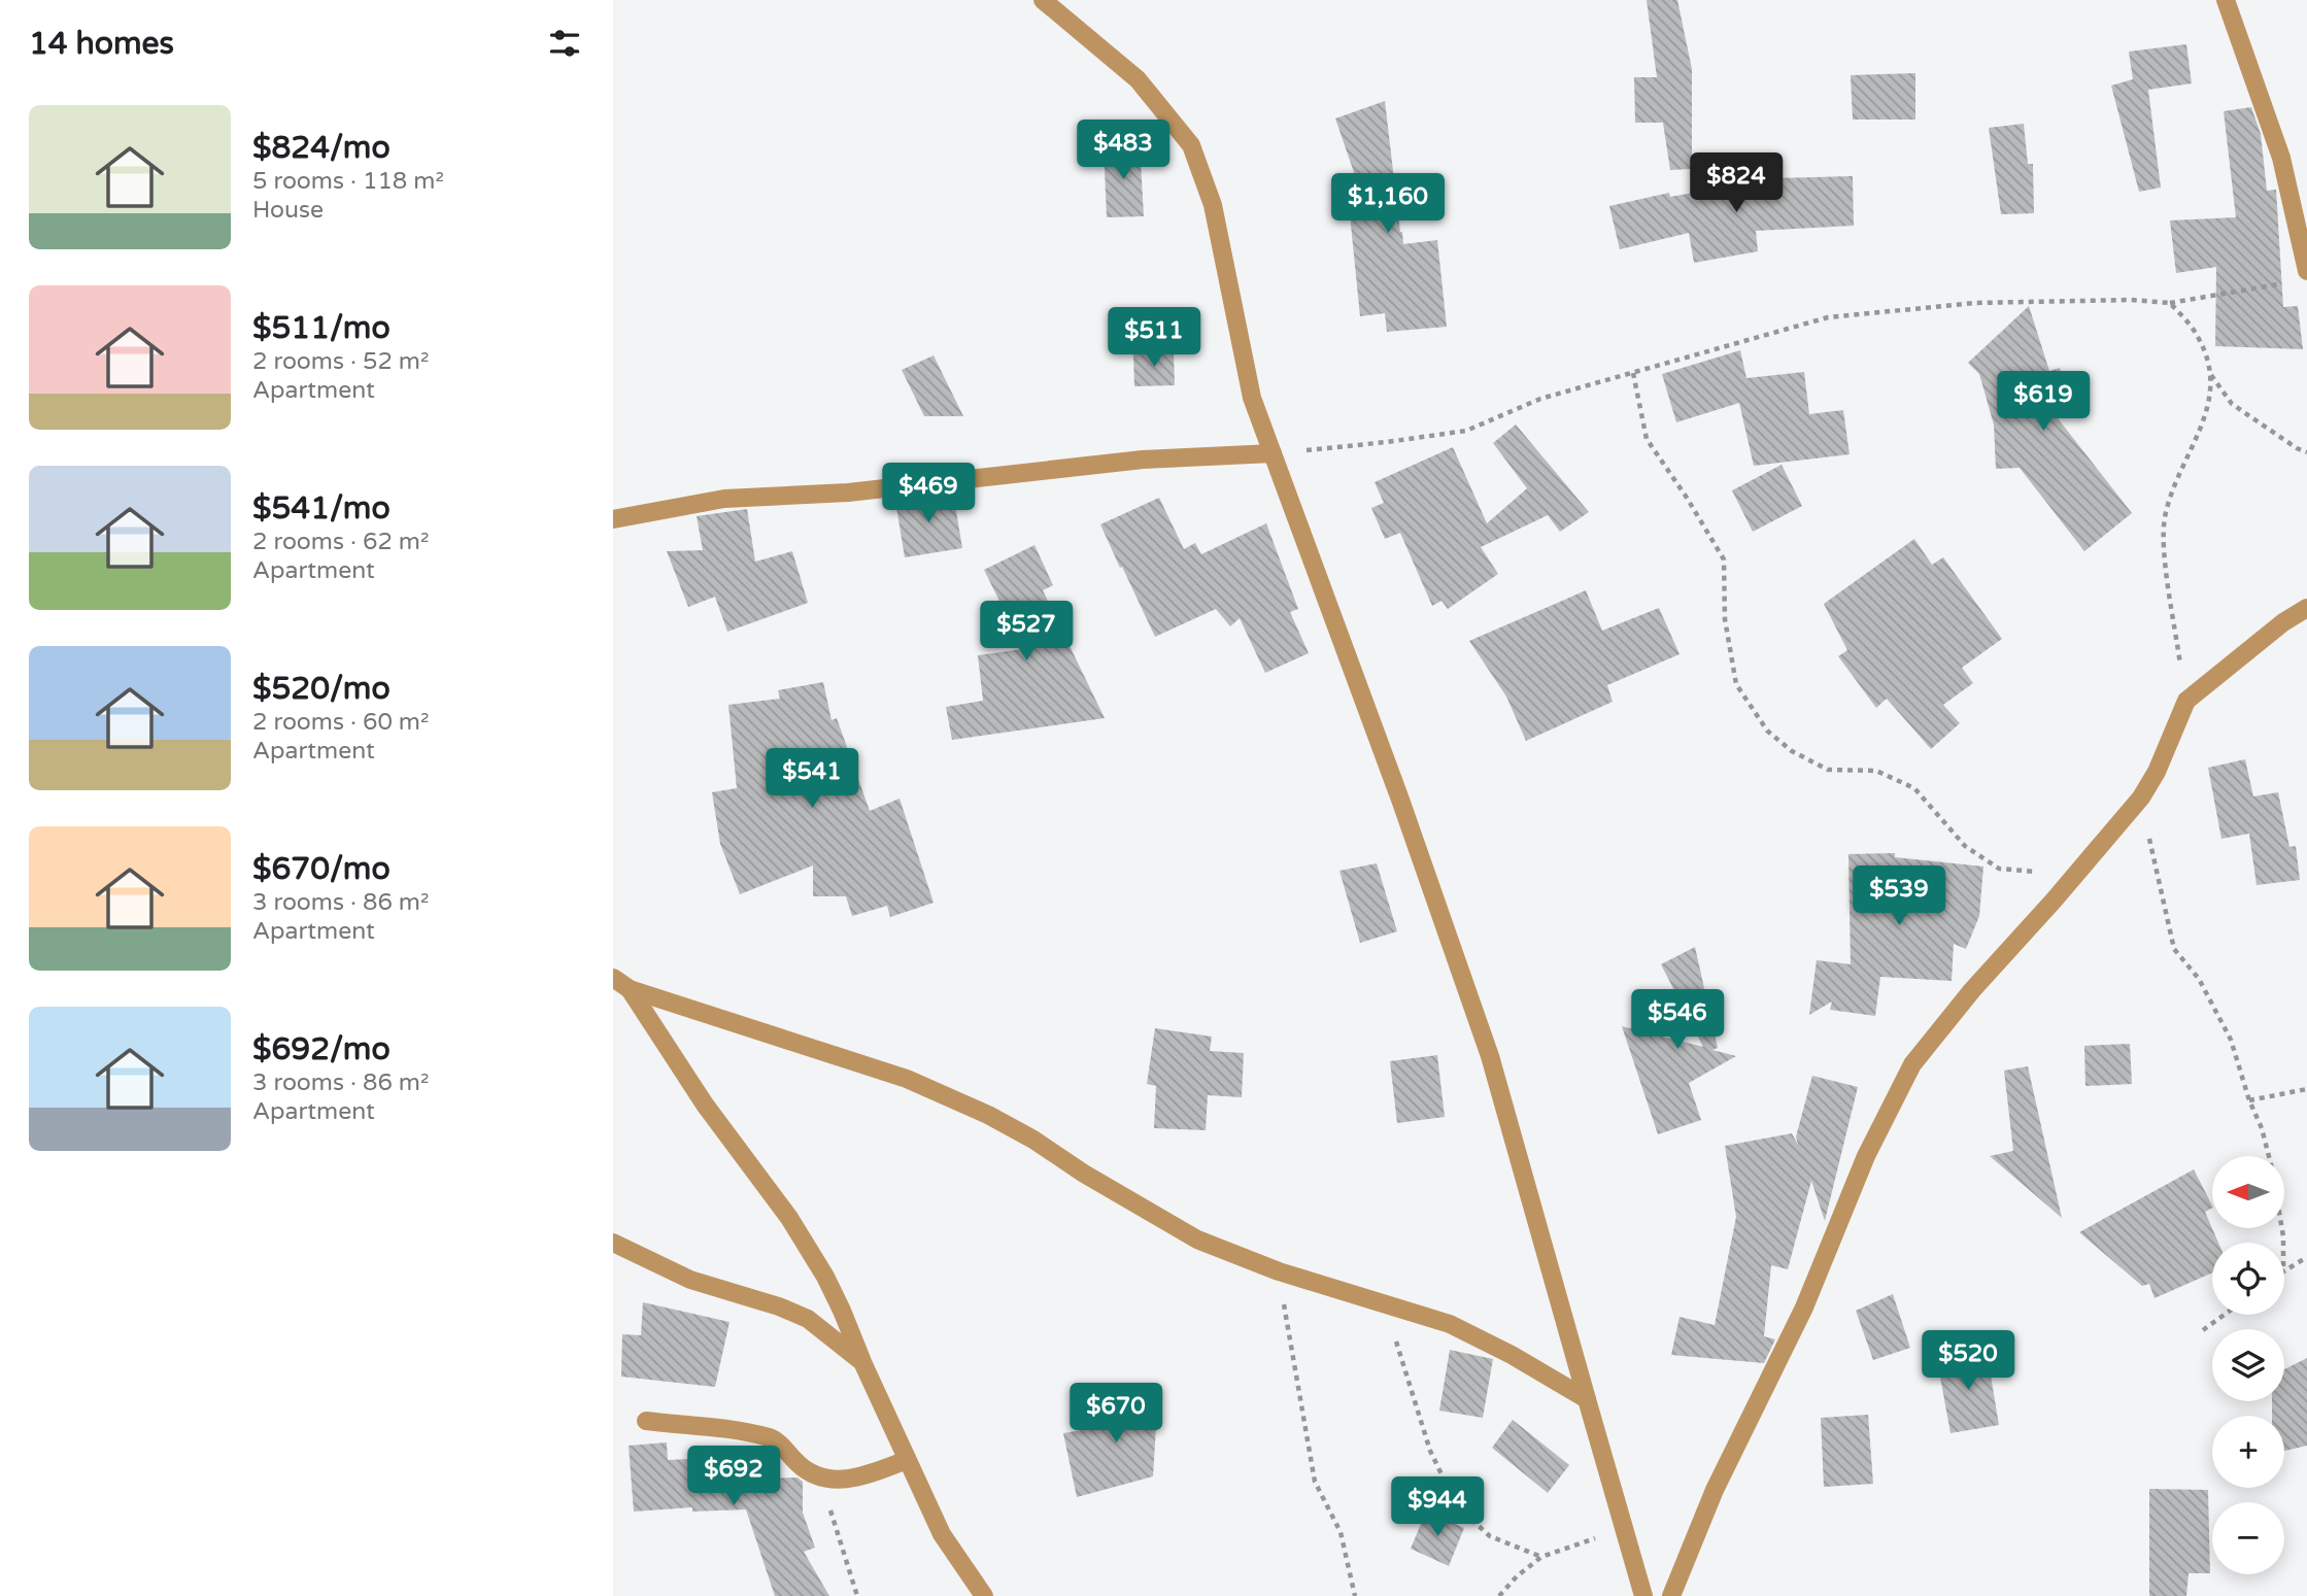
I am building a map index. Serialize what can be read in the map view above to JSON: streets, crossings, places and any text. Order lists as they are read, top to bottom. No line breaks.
{"north":"left","page":{"heading":"14 homes","list":[{"name":"$824/mo","note":"5 rooms · 118 m² · House"},{"name":"$511/mo","note":"2 rooms · 52 m² · Apartment"},{"name":"$541/mo","note":"2 rooms · 62 m² · Apartment"},{"name":"$520/mo","note":"2 rooms · 60 m² · Apartment"},{"name":"$670/mo","note":"3 rooms · 86 m² · Apartment"},{"name":"$692/mo","note":"3 rooms · 86 m² · Apartment"}],"price":["$483","$824","$1,160","$511","$619","$469","$527","$541","$539","$546","$520","$670","$692","$944"],"map_buttons":["+","−"]}}
